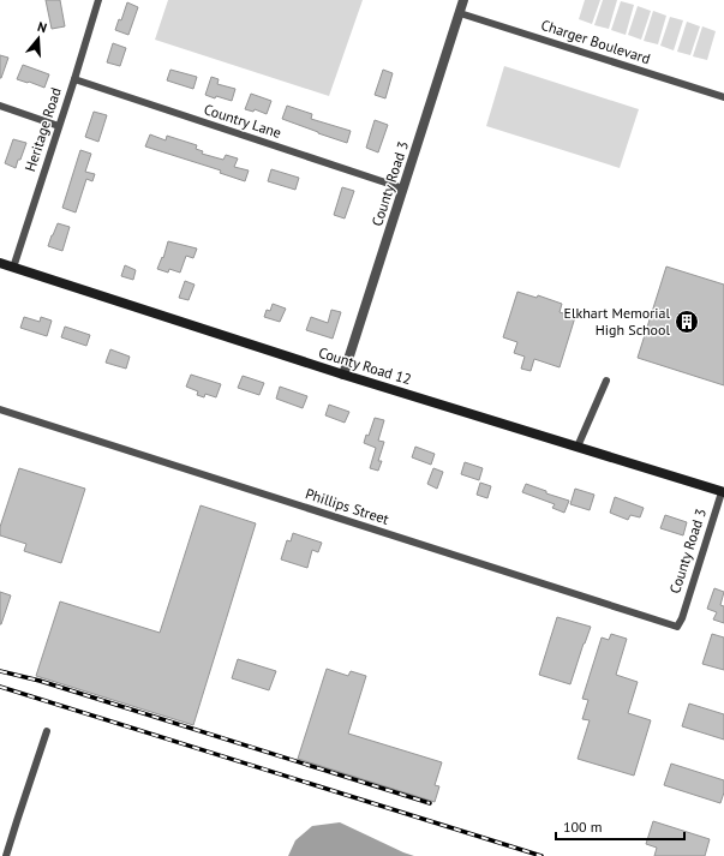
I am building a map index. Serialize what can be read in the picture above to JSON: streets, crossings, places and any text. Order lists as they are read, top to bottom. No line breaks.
{"streets":{"main road":["County Road 12"],"street":["Charger Boulevard","Country Lane","Heritage Road","County Road 3","Phillips Street"]},"crossings":[["Charger Boulevard","County Road 3"],["Country Lane","Heritage Road"],["Country Lane","County Road 3"],["Heritage Road","County Road 12"],["County Road 3","County Road 12"],["County Road 3","Phillips Street"]],"places":{"building":["Elkhart Memorial High School"]},"scale_bar":"100 m","north":"top"}
